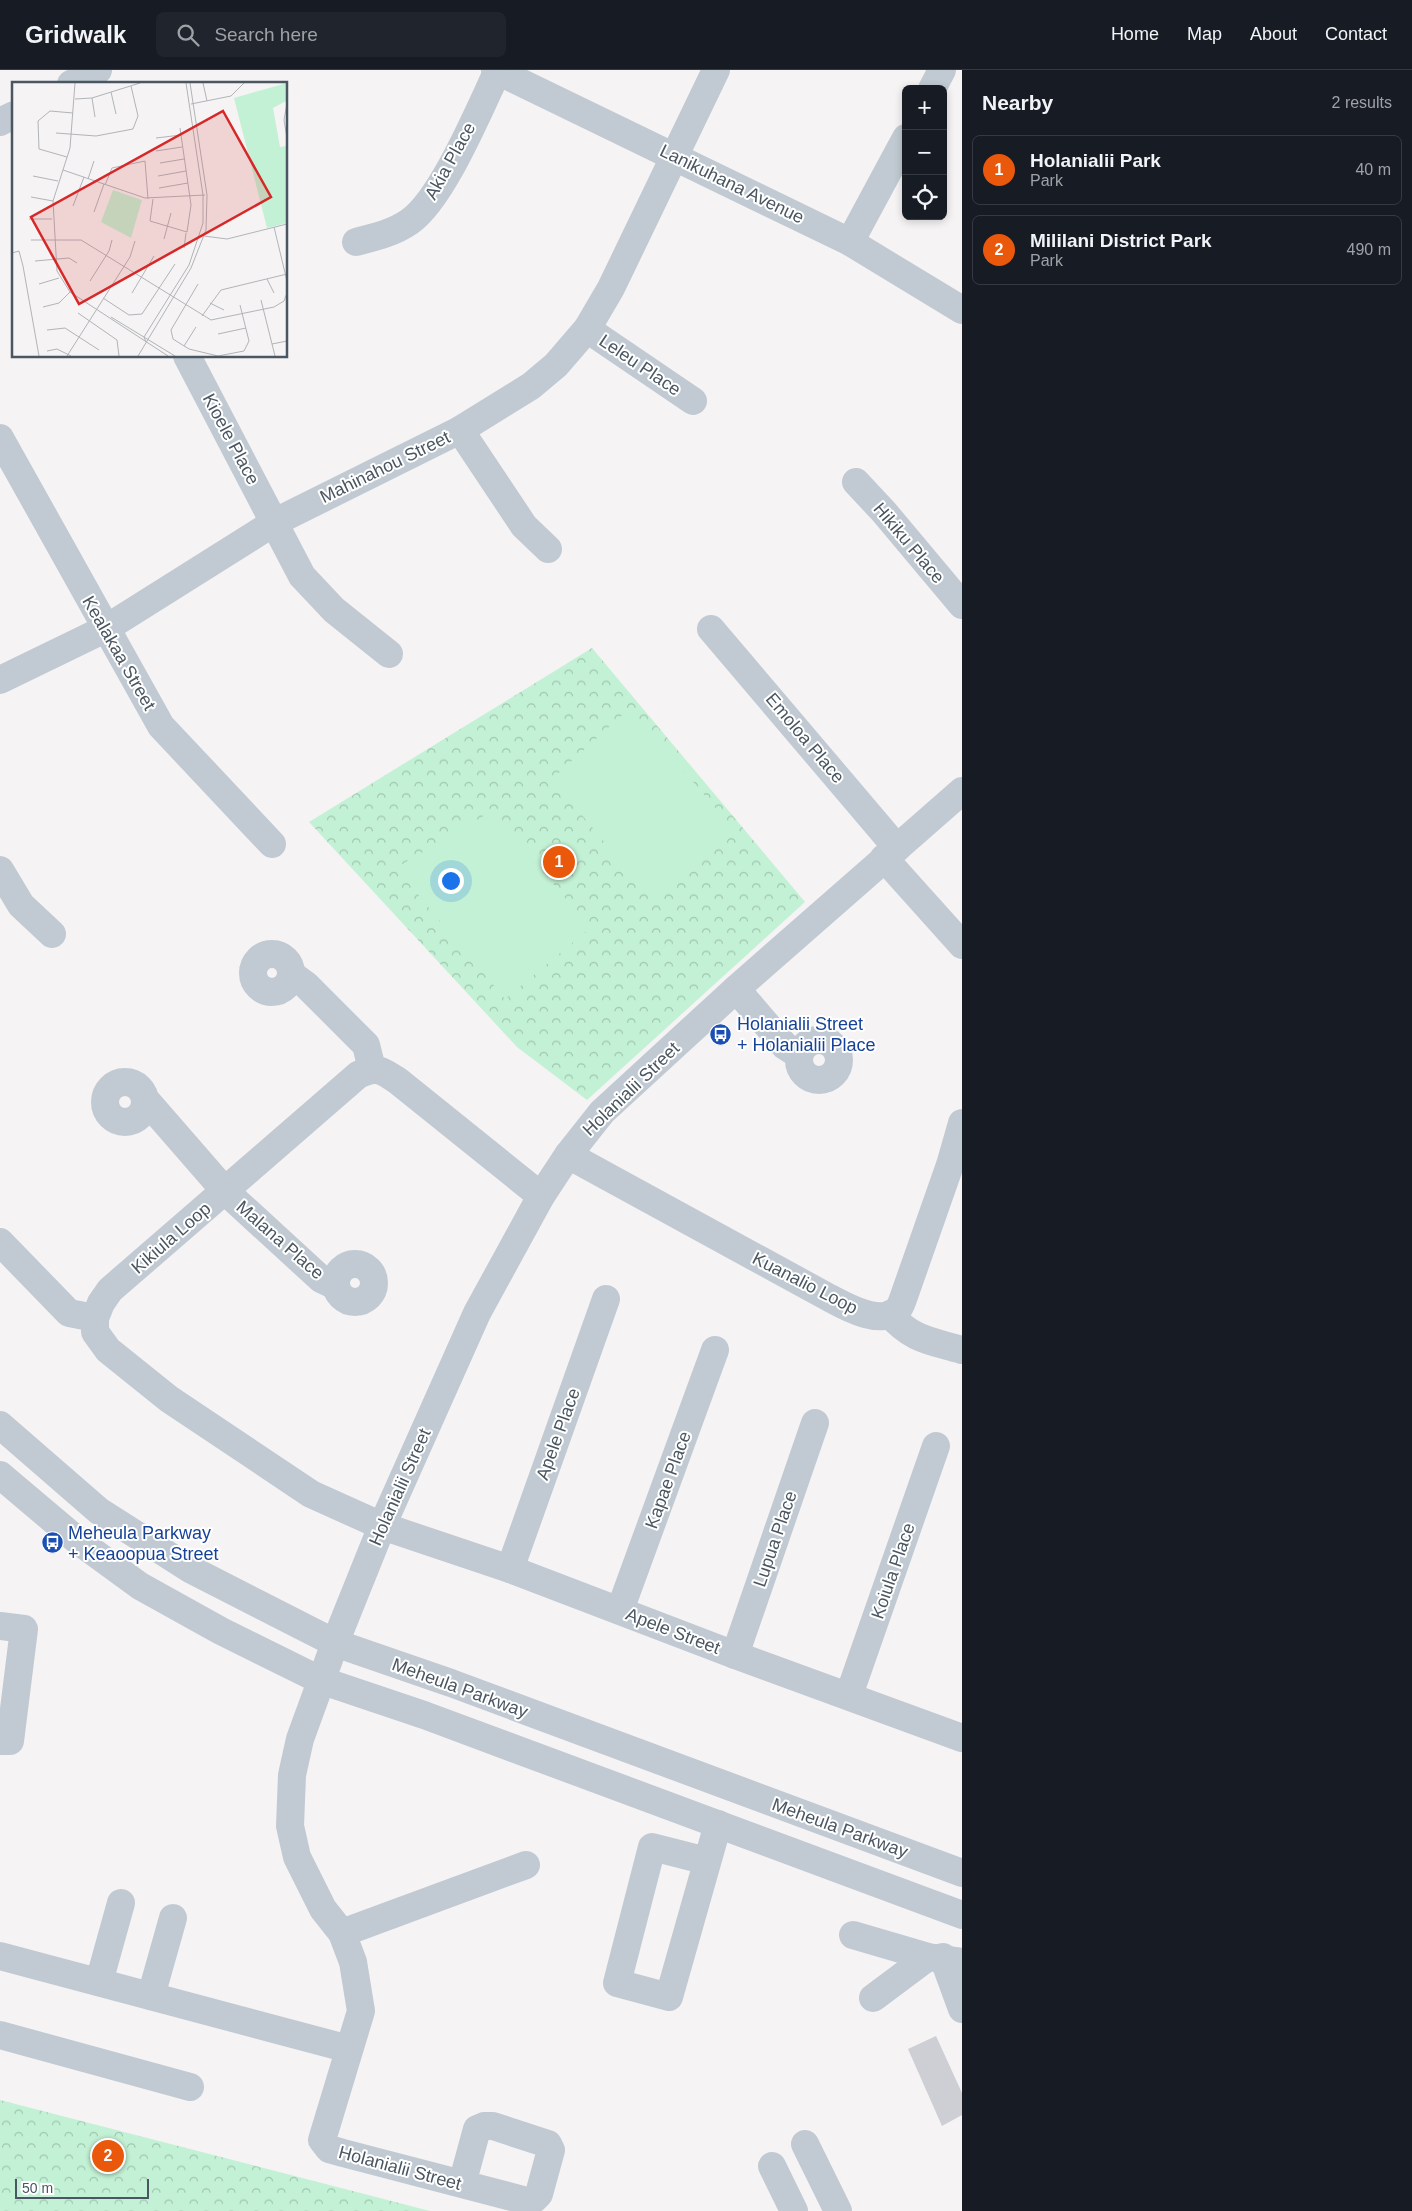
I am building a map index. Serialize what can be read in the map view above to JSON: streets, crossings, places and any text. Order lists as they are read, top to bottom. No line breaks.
{"streets":{"street":["Akia Place","Lanikuhana Avenue","Leleu Place","Kioele Place","Mahinahou Street","Hikiku Place","Kealakaa Street","Emoloa Place","Holanialii Street","Kikiula Loop","Malana Place","Kuanalio Loop","Apele Place","Kapae Place","Lupua Place","Koiula Place","Apele Street","Meheula Parkway"]},"crossings":[["Akia Place","Lanikuhana Avenue"],["Lanikuhana Avenue","Mahinahou Street"],["Leleu Place","Mahinahou Street"],["Kioele Place","Mahinahou Street"],["Mahinahou Street","Kealakaa Street"],["Emoloa Place","Holanialii Street"],["Holanialii Street","Kuanalio Loop"],["Holanialii Street","Apele Street"],["Holanialii Street","Meheula Parkway"],["Kikiula Loop","Malana Place"],["Apele Place","Apele Street"],["Kapae Place","Apele Street"],["Lupua Place","Apele Street"],["Koiula Place","Apele Street"]],"places":{"bus stop":["Holanialii Street + Holanialii Place","Meheula Parkway + Keaoopua Street"]},"scale_bar":"50 m","page":{"header":"Gridwalk","search":"Search here","nav":["Home","Map","About","Contact"],"heading":["Nearby","2 results"],"map_buttons":["+","−"],"list":[{"mark":"1","name":"Holanialii Park","note":"Park","value":"40 m"},{"mark":"2","name":"Mililani District Park","note":"Park","value":"490 m"}],"pins":["1","2"],"scale":"50 m"}}
